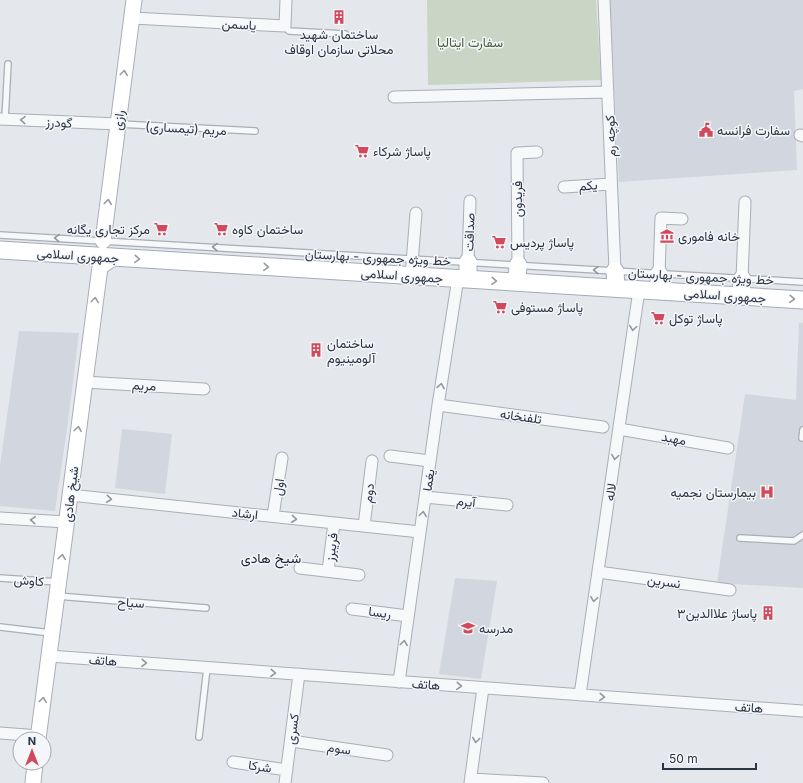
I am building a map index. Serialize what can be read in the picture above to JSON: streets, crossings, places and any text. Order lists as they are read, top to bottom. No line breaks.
{"streets":{"main road":["جمهوری اسلامی"],"street":["یاسمن","رازی","گودرز","کوچه رم","یکم","فریدون","صداقت","مریم","تلفنخانه","مهبد","یغما","اول","لاله","دوم","شیخ هادی","آیرم","ارشاد","فریبرز","نسرین","ریسا","هاتف","کسری","سوم","شرکا"],"lane":["مریم (تیمساری)","خط ویژه جمهوری - بهارستان","کاوش","سیاح"]},"crossings":[["یاسمن","رازی"],["رازی","گودرز"],["رازی","مریم (تیمساری)"],["رازی","جمهوری اسلامی"],["رازی","شیخ هادی"],["گودرز","مریم (تیمساری)"],["کوچه رم","یکم"],["کوچه رم","خط ویژه جمهوری - بهارستان"],["فریدون","خط ویژه جمهوری - بهارستان"],["صداقت","خط ویژه جمهوری - بهارستان"],["جمهوری اسلامی","خط ویژه جمهوری - بهارستان"],["جمهوری اسلامی","یغما"],["جمهوری اسلامی","لاله"],["جمهوری اسلامی","شیخ هادی"],["مریم","شیخ هادی"],["تلفنخانه","یغما"],["مهبد","لاله"],["یغما","آیرم"],["یغما","ارشاد"],["یغما","ریسا"],["یغما","هاتف"],["اول","ارشاد"],["لاله","نسرین"],["لاله","هاتف"],["دوم","ارشاد"],["شیخ هادی","ارشاد"],["شیخ هادی","کاوش"],["شیخ هادی","سیاح"],["شیخ هادی","هاتف"],["ارشاد","فریبرز"],["کاوش","سیاح"],["هاتف","کسری"],["کسری","سوم"],["کسری","شرکا"]],"one_way":["رازی","گودرز","یغما","لاله","شیخ هادی","ارشاد","هاتف"],"districts":["شیخ هادی"],"parks":["سفارت ایتالیا"],"places":{"building":["ساختمان شهید محلاتی سازمان اوقاف","ساختمان آلومینیوم","پاساژ علاالدین۳"],"public building":["سفارت فرانسه"],"supermarket":["پاساژ شرکاء","مرکز تجاری یگانه","ساختمان کاوه","پاساژ پردیس","پاساژ مستوفی","پاساژ توکل"],"museum":["خانه فاموری"],"hospital":["بیمارستان نجمیه"],"school or university":["مدرسه"]},"scale_bar":"50 m","north":"top"}
